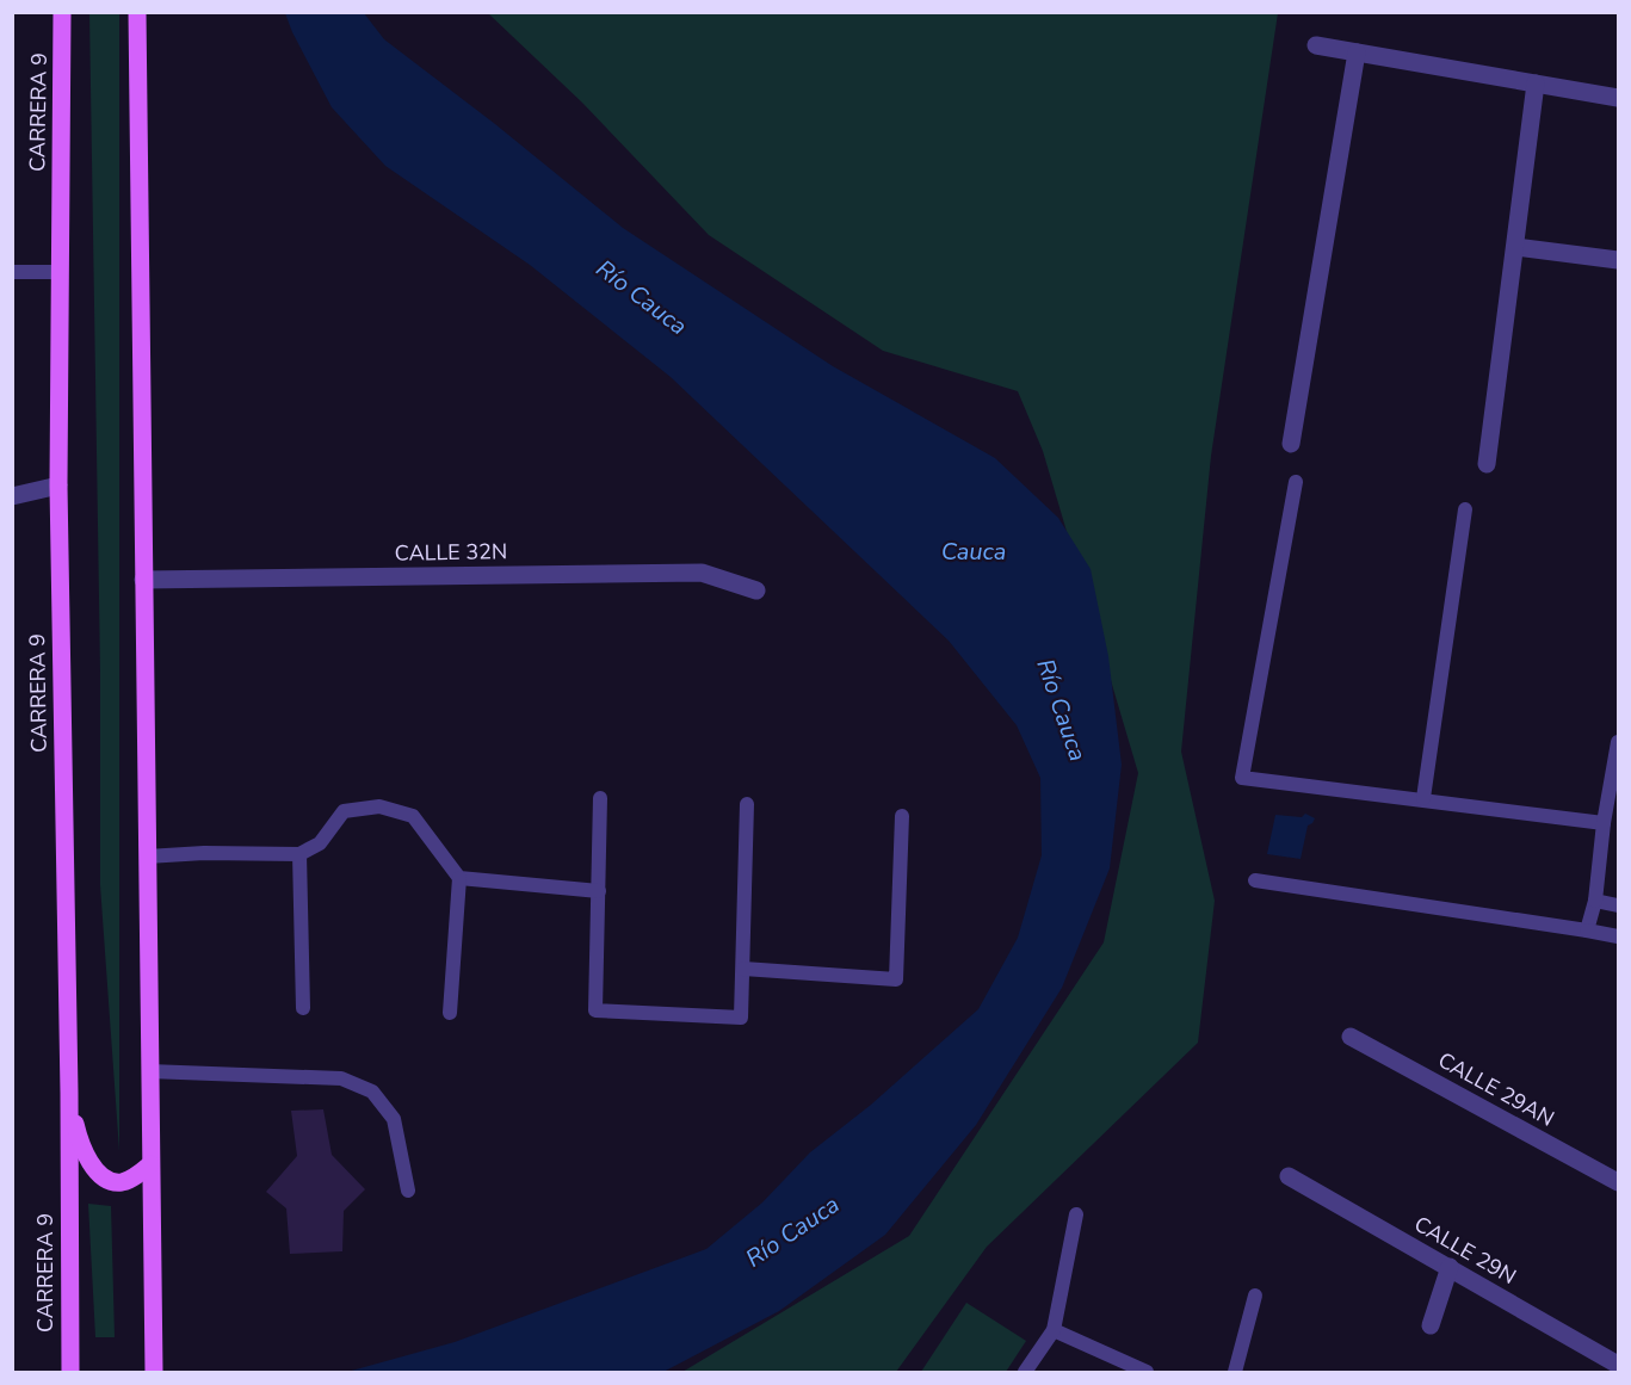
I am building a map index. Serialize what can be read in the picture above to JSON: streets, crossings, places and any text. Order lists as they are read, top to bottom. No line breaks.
{"streets":{"main road":["CARRERA 9"],"street":["CALLE 32N","CALLE 29AN","CALLE 29N"]},"water":["Río Cauca","Cauca"]}
